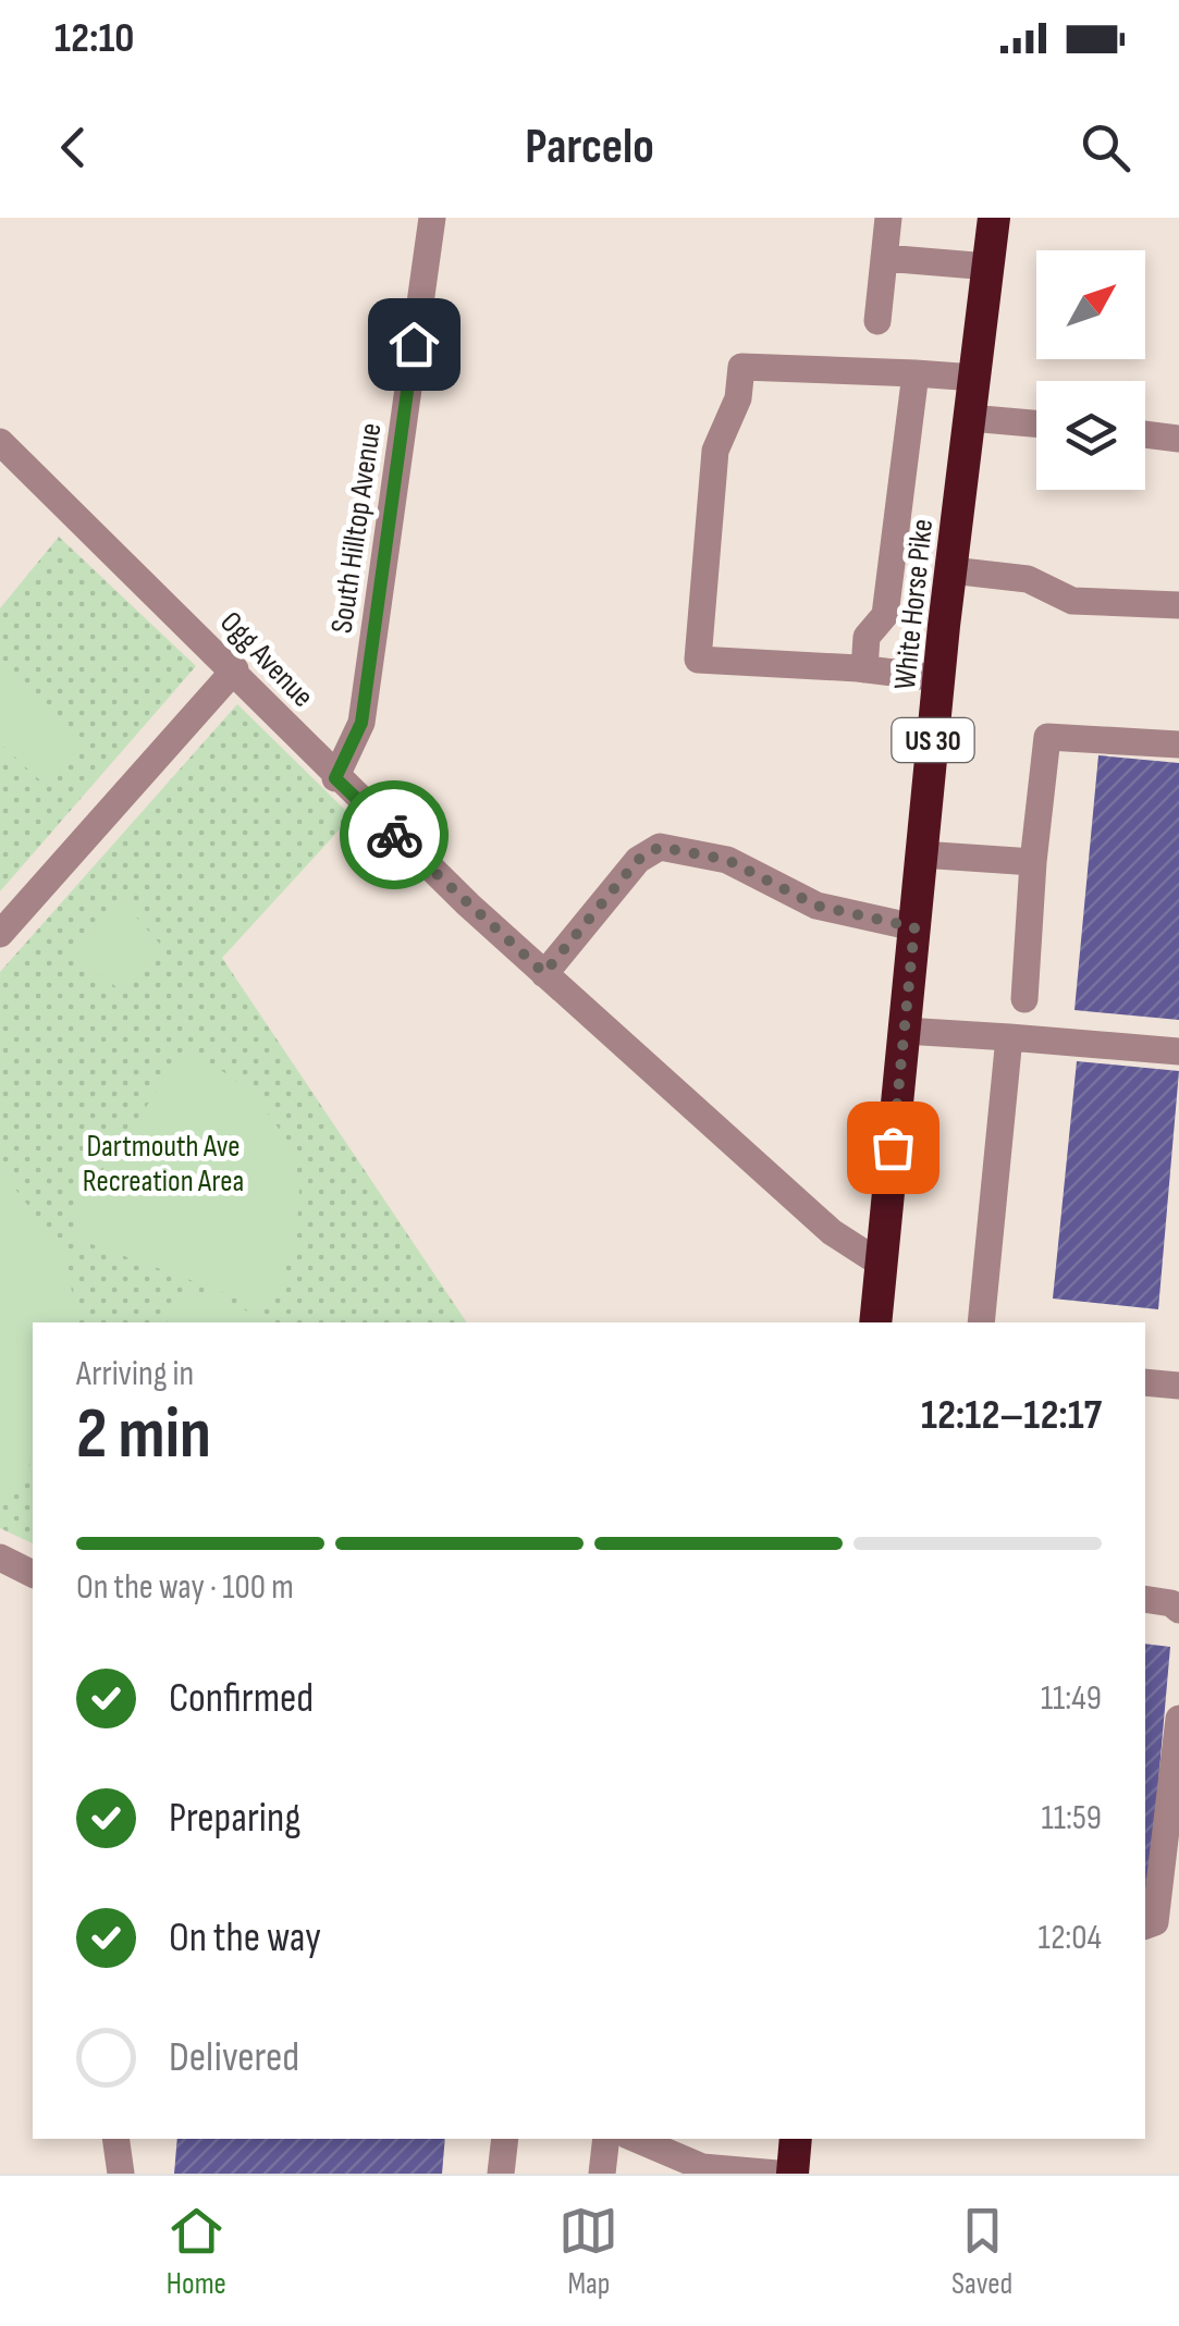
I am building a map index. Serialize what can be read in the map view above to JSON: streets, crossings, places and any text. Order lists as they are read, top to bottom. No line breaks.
{"streets":{"highway":["White Horse Pike","US 30"],"street":["South Hilltop Avenue","Ogg Avenue"]},"crossings":[["South Hilltop Avenue","Ogg Avenue"],["White Horse Pike","Ogg Avenue"]],"parks":["Dartmouth Ave Recreation Area"],"north":"top right","page":{"status":"12:10","header":"Parcelo","heading":["2 min","Arriving in","12:12–12:17"],"bar":"On the way · 100 m","list":[["Confirmed","11:49"],["Preparing","11:59"],["On the way","12:04"],"Delivered"],"tabs":["Home","Map","Saved"]}}
